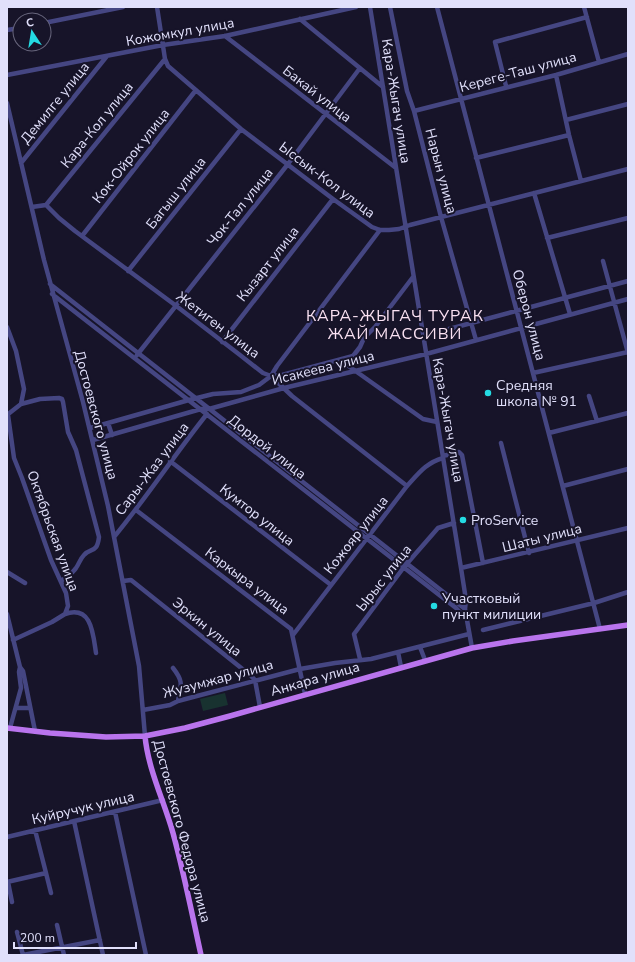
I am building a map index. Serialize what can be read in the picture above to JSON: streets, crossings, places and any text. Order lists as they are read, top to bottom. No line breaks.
{"streets":{"main road":["Анкара улица","Достоевского Федора улица"],"street":["Кожомкул улица","Кереге-Таш улица","Бакай улица","Кара-Жыгач улица","Демилге улица","Кара-Кол улица","Кок-Ойрок улица","Нарын улица","Ыссык-Кол улица","Багыш улица","Чок-Тал улица","Кызарт улица","Оберон улица","Жетиген улица","Исакеева улица","Достоевского улица","Дордой улица","Сары-Жаз улица","Кумтор улица","Октябрьская улица","Кожояр улица","Шаты улица","Ырыс улица","Каркыра улица","Эркин улица","Жузумжар улица","Куйручук улица"]},"crossings":[["Кожомкул улица","Бакай улица"],["Кожомкул улица","Демилге улица"],["Кереге-Таш улица","Нарын улица"],["Кереге-Таш улица","Оберон улица"],["Бакай улица","Кара-Жыгач улица"],["Бакай улица","Чок-Тал улица"],["Кара-Жыгач улица","Ыссык-Кол улица"],["Кара-Жыгач улица","Исакеева улица"],["Кара-Жыгач улица","Дордой улица"],["Кара-Жыгач улица","Кожояр улица"],["Кара-Жыгач улица","Шаты улица"],["Кара-Жыгач улица","Ырыс улица"],["Кара-Жыгач улица","Жузумжар улица"],["Кара-Жыгач улица","Анкара улица"],["Демилге улица","Достоевского улица"],["Кара-Кол улица","Ыссык-Кол улица"],["Кара-Кол улица","Жетиген улица"],["Кок-Ойрок улица","Ыссык-Кол улица"],["Кок-Ойрок улица","Жетиген улица"],["Нарын улица","Ыссык-Кол улица"],["Нарын улица","Исакеева улица"],["Ыссык-Кол улица","Багыш улица"],["Ыссык-Кол улица","Чок-Тал улица"],["Ыссык-Кол улица","Кызарт улица"],["Ыссык-Кол улица","Оберон улица"],["Багыш улица","Жетиген улица"],["Чок-Тал улица","Жетиген улица"],["Чок-Тал улица","Дордой улица"],["Кызарт улица","Жетиген улица"],["Оберон улица","Исакеева улица"],["Оберон улица","Шаты улица"],["Оберон улица","Анкара улица"],["Жетиген улица","Исакеева улица"],["Жетиген улица","Кожояр улица"],["Исакеева улица","Достоевского улица"],["Исакеева улица","Дордой улица"],["Достоевского улица","Дордой улица"],["Достоевского улица","Сары-Жаз улица"],["Достоевского улица","Эркин улица"],["Достоевского улица","Жузумжар улица"],["Достоевского улица","Анкара улица"],["Достоевского улица","Достоевского Федора улица"],["Дордой улица","Сары-Жаз улица"],["Дордой улица","Кожояр улица"],["Дордой улица","Ырыс улица"],["Сары-Жаз улица","Кумтор улица"],["Сары-Жаз улица","Каркыра улица"],["Кумтор улица","Кожояр улица"],["Кожояр улица","Каркыра улица"],["Ырыс улица","Жузумжар улица"],["Каркыра улица","Жузумжар улица"],["Каркыра улица","Анкара улица"],["Эркин улица","Жузумжар улица"],["Анкара улица","Достоевского Федора улица"],["Куйручук улица","Достоевского Федора улица"]],"districts":["КАРА-ЖЫГАЧ ТУРАК ЖАЙ МАССИВИ"],"places":["Средняя школа № 91","ProService","Участковый пункт милиции"],"scale_bar":"200 m","north":"top"}
